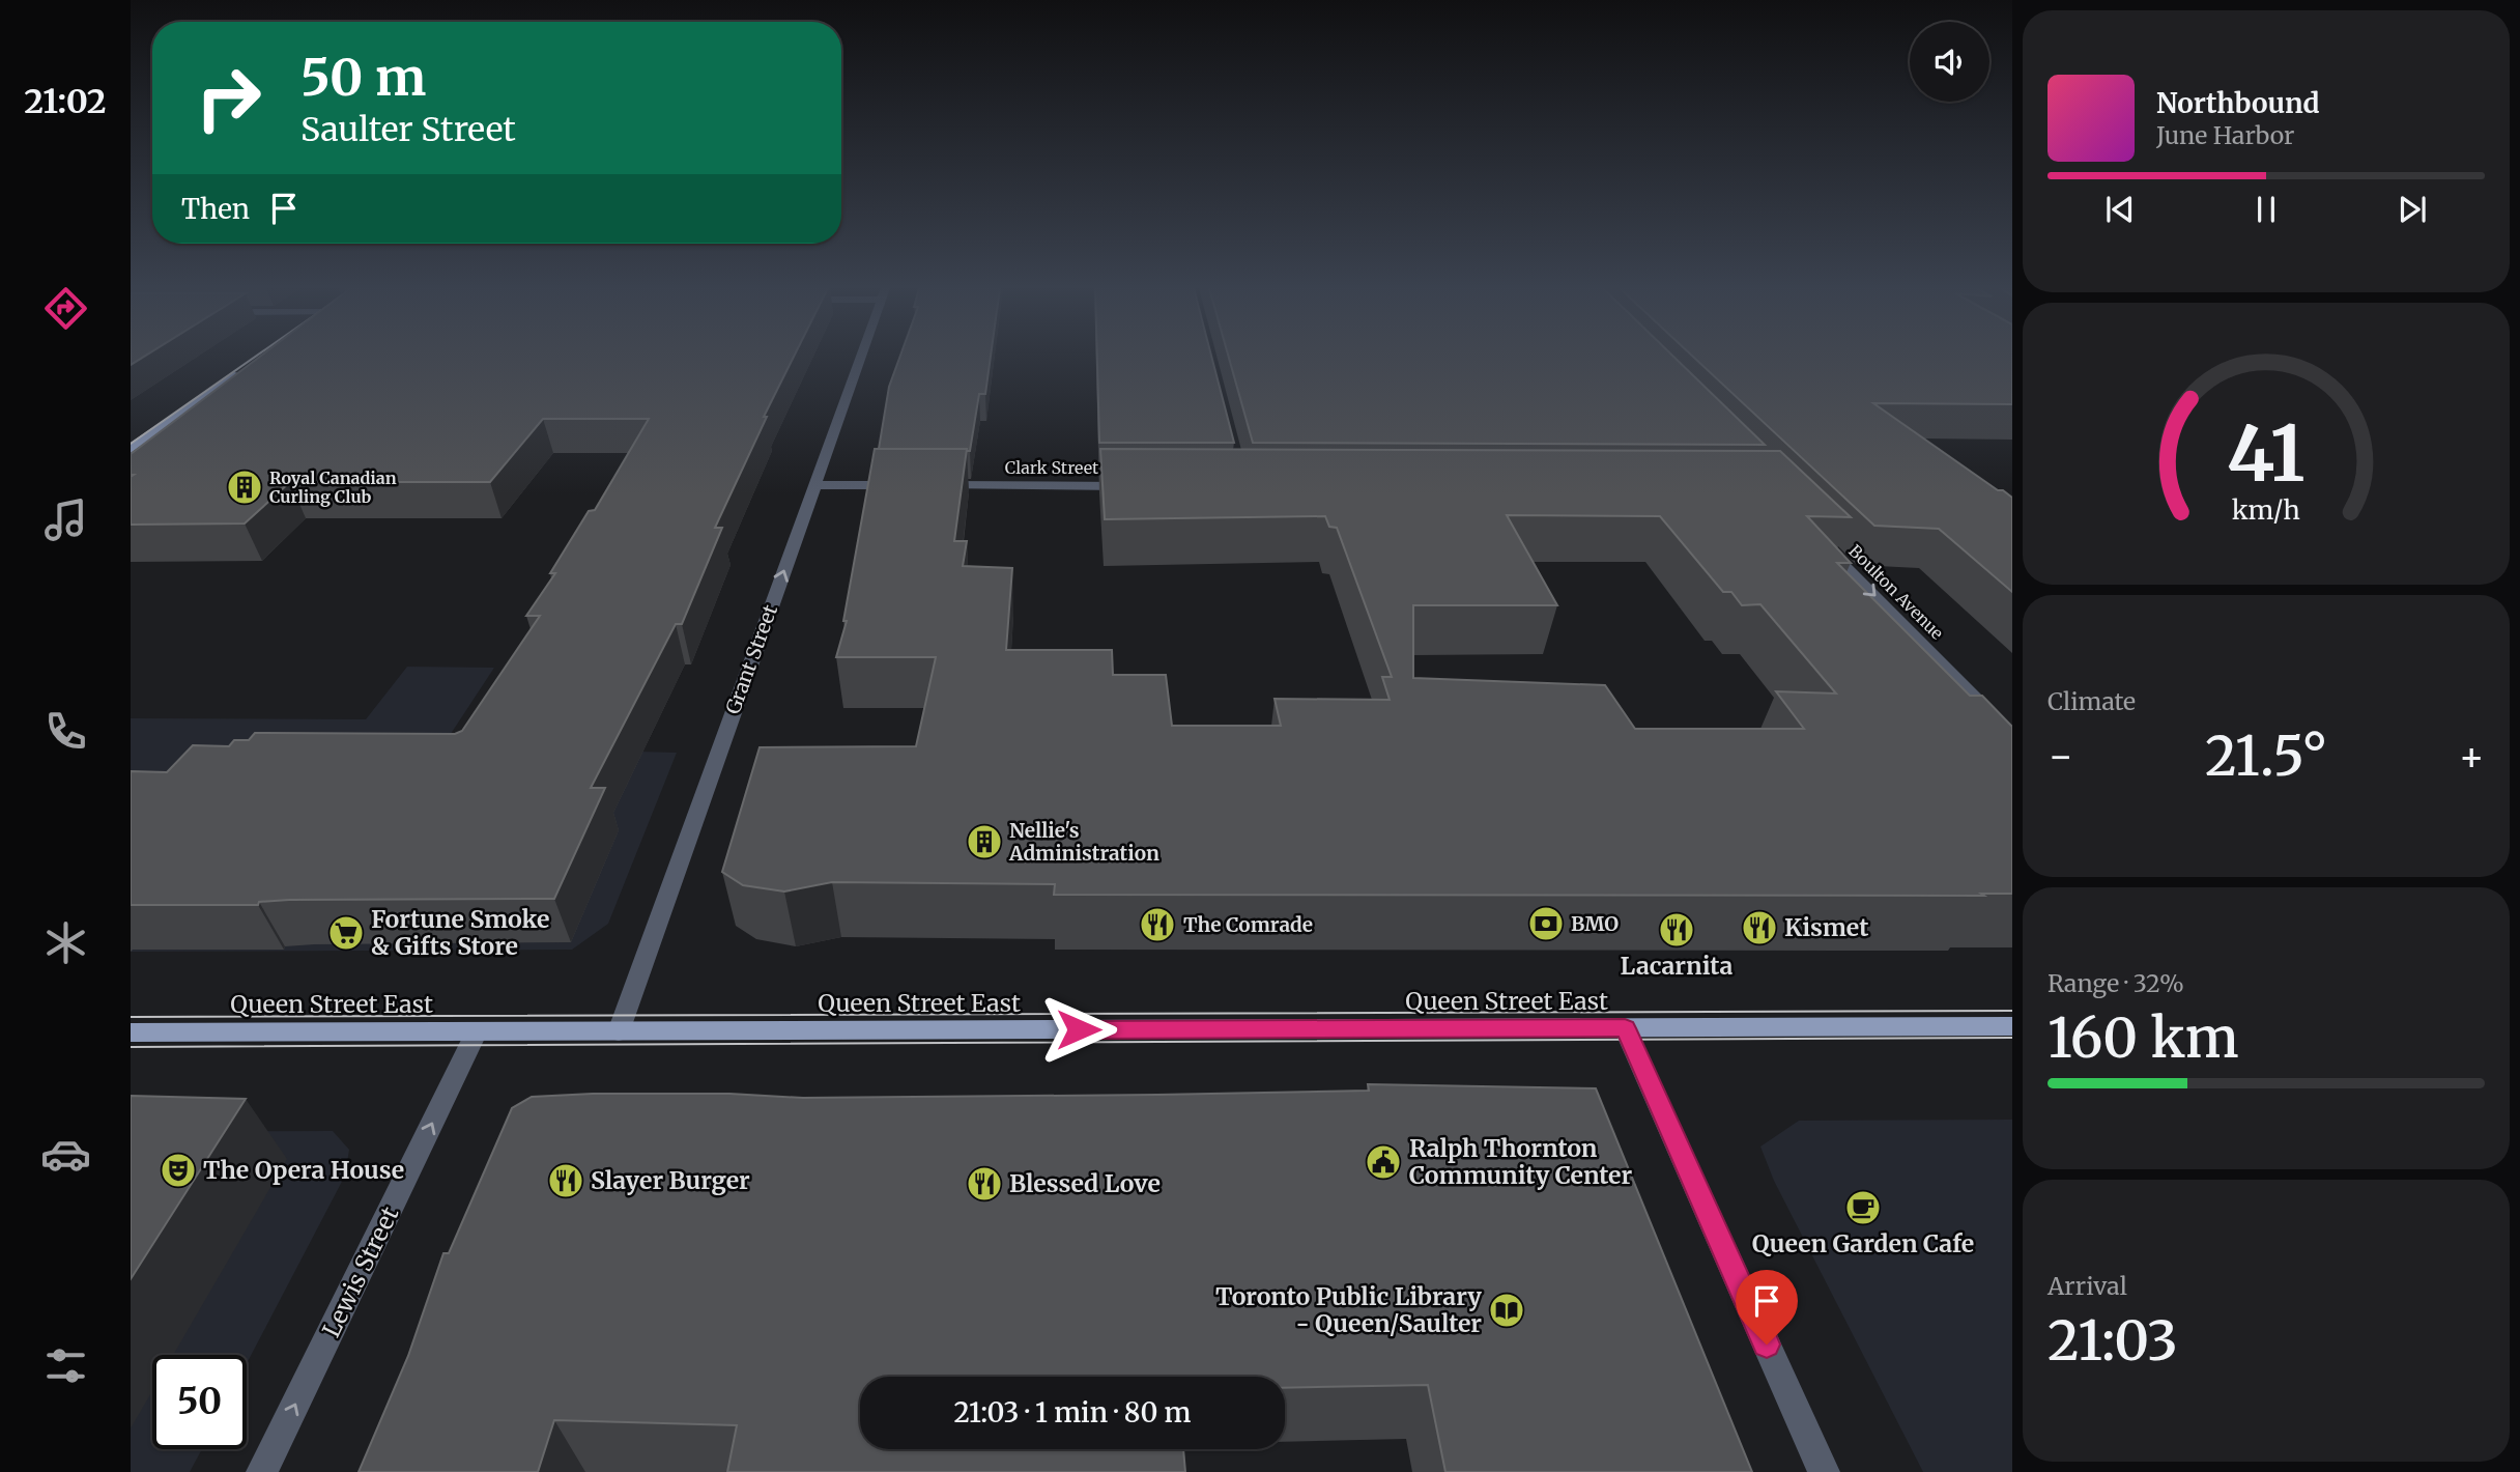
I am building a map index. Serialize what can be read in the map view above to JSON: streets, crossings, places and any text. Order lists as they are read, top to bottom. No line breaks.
{"streets":{"main road":["Queen Street East"],"street":["Clark Street","Boulton Avenue","Grant Street","Lewis Street"]},"crossings":[["Grant Street","Queen Street East"],["Queen Street East","Lewis Street"]],"one_way":["Boulton Avenue","Grant Street","Lewis Street"],"places":{"building":["Royal Canadian Curling Club","Nellie's Administration"],"bank":["BMO"],"restaurant":["The Comrade","Kismet","Lacarnita","Slayer Burger","Blessed Love"],"supermarket":["Fortune Smoke & Gifts Store"],"public building":["Ralph Thornton Community Center"],"theatre":["The Opera House"],"cafe":["Queen Garden Cafe"],"library":["Toronto Public Library - Queen/Saulter"]},"page":{"tabs":"21:02","turn":["50 m","Saulter Street"],"song":["Northbound","June Harbor"],"then":"Then","tile":["Climate",["Range · 32%","160 km"],["Arrival","21:03"]],"heat":["−","21.5°","+"],"limit":"50","trip":"21:03 · 1 min · 80 m","gauge":["41","km/h"]}}
